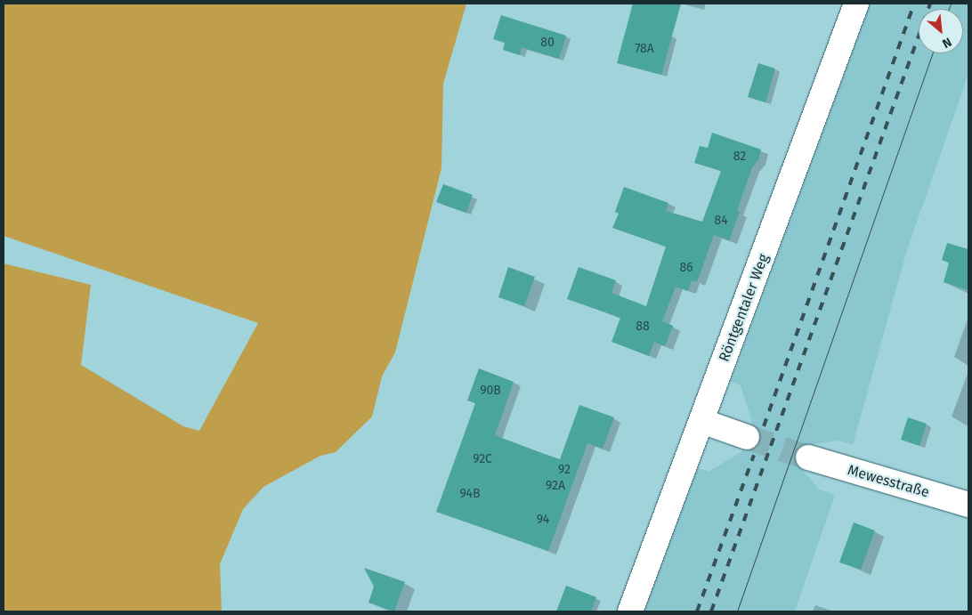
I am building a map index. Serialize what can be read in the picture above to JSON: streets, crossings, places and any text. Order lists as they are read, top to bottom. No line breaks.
{"streets":{"street":["Röntgentaler Weg","Mewesstraße"]},"house_numbers":["80","78A","82","84","86","88","90B","92C","92","92A","94B","94"],"north":"bottom right"}
